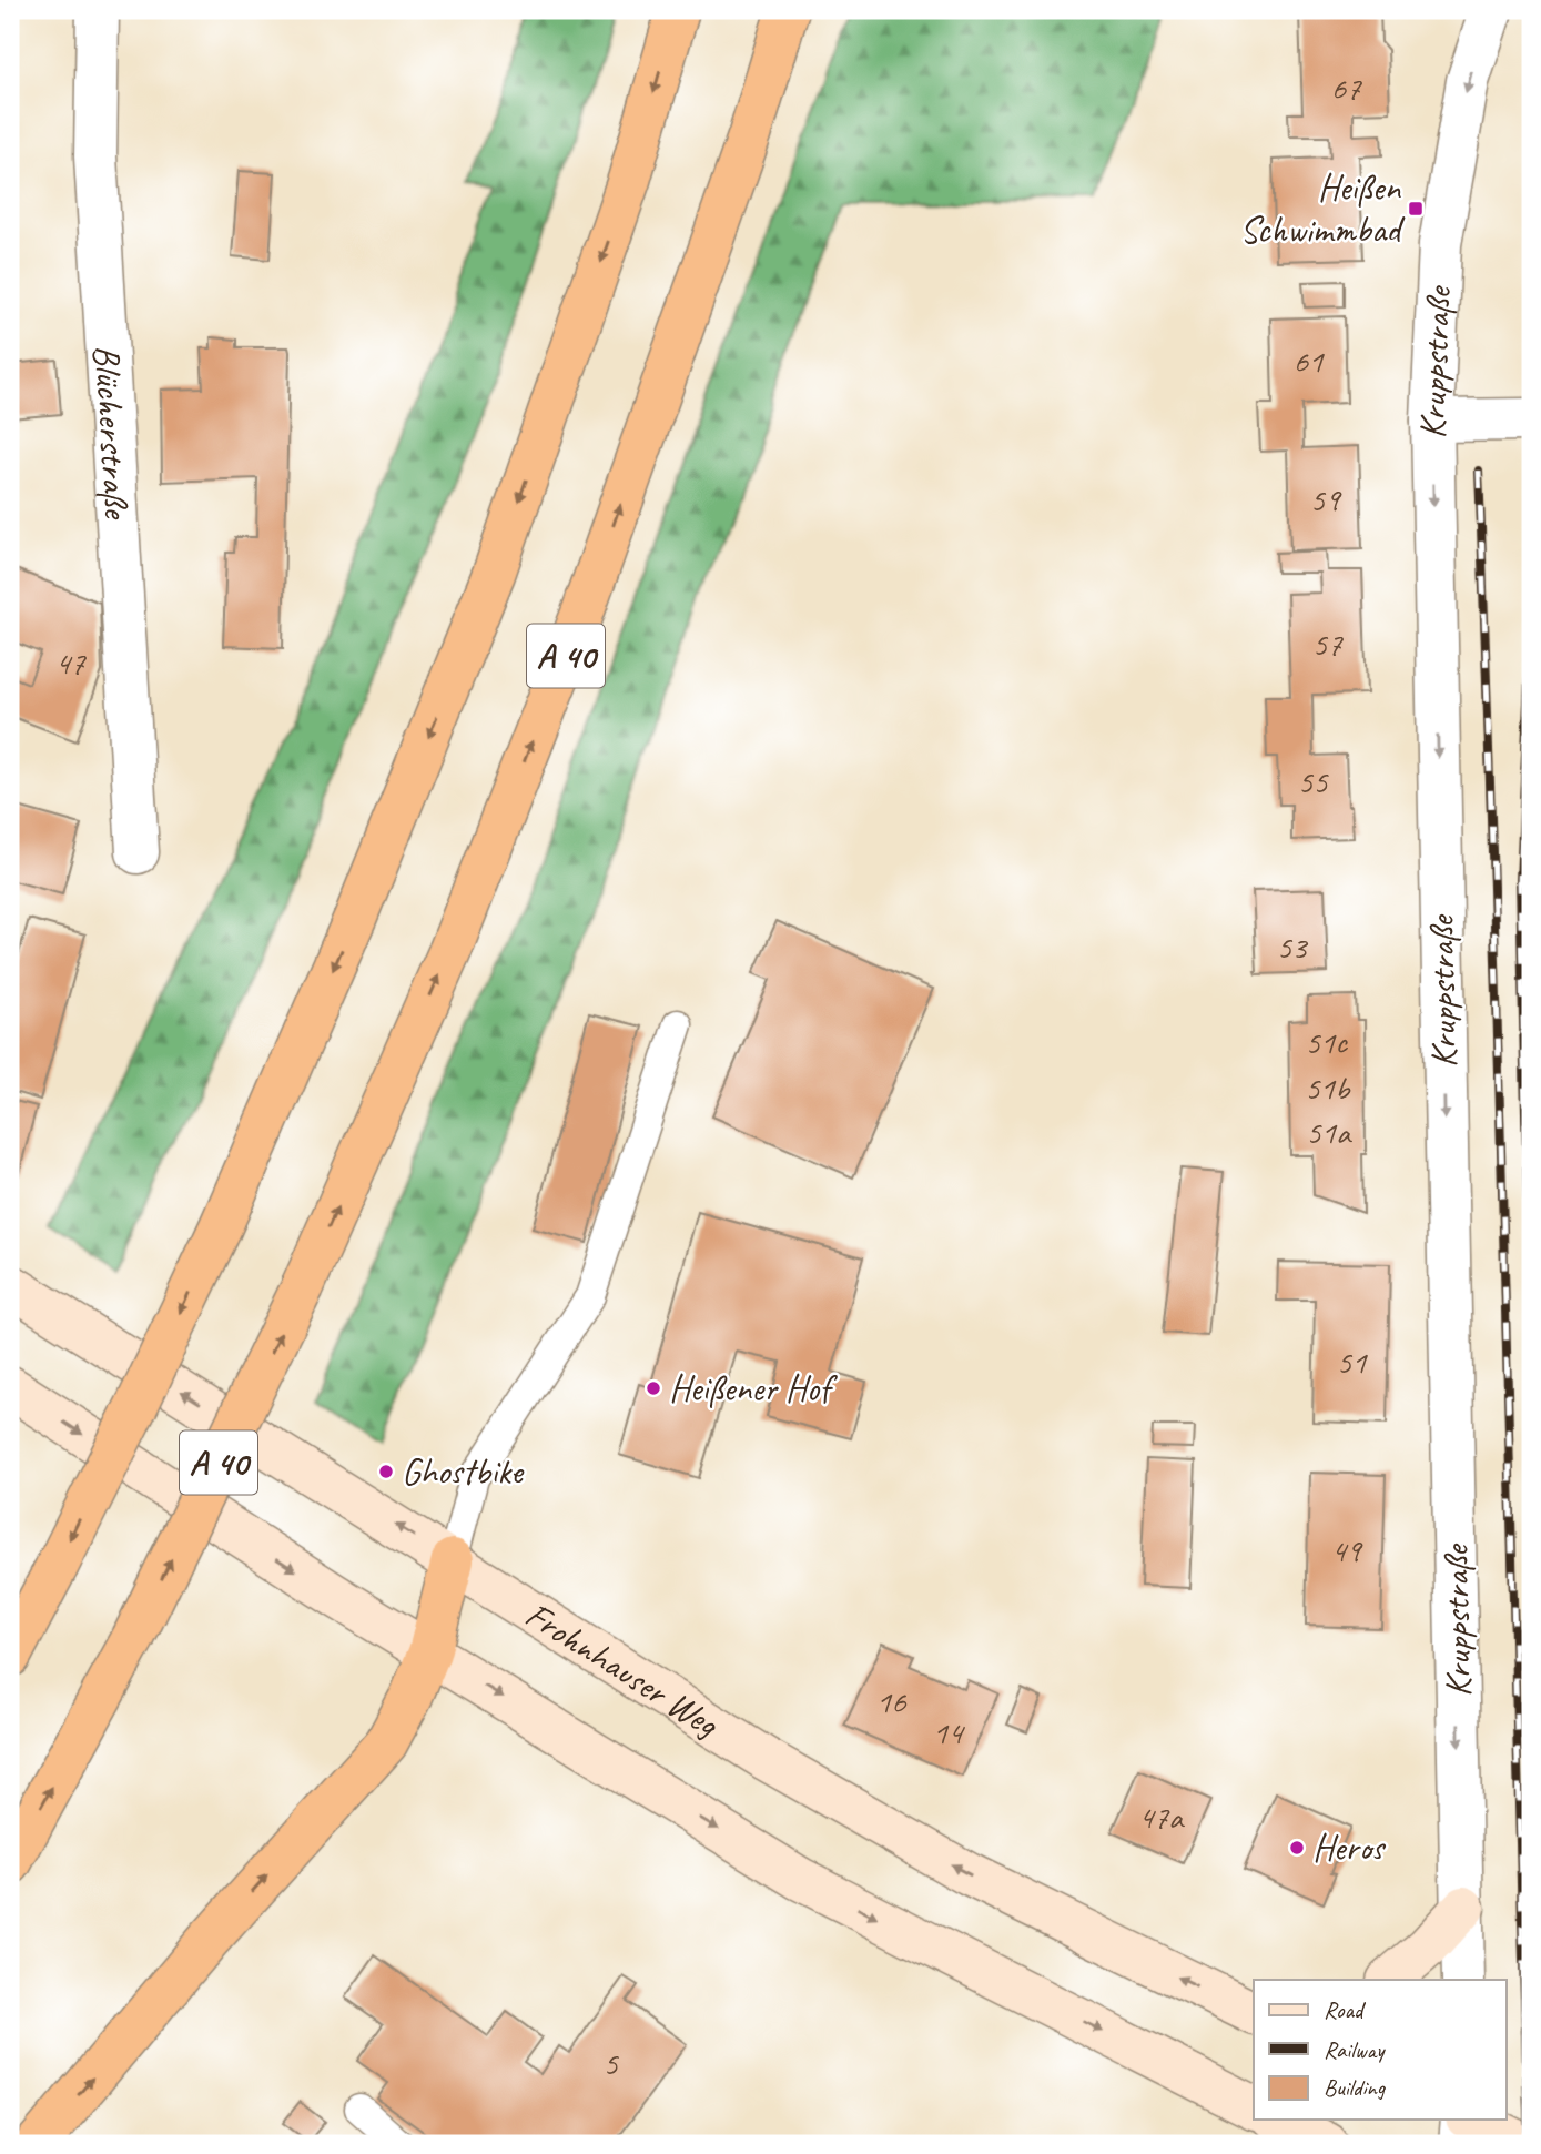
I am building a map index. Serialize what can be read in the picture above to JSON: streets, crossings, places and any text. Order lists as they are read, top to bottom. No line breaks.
{"streets":{"highway":["A 40"],"main road":["Frohnhauser Weg"],"street":["Kruppstraße","Blücherstraße"]},"one_way":["Kruppstraße"],"places":{"transit":["Heißen Schwimmbad"],"other":["Heißener Hof","Ghostbike","Heros"]},"house_numbers":["67","61","59","57","47","55","53","51c","51b","51a","51","49","16","14","47a","5"],"legend":["Road","Railway","Building"]}
